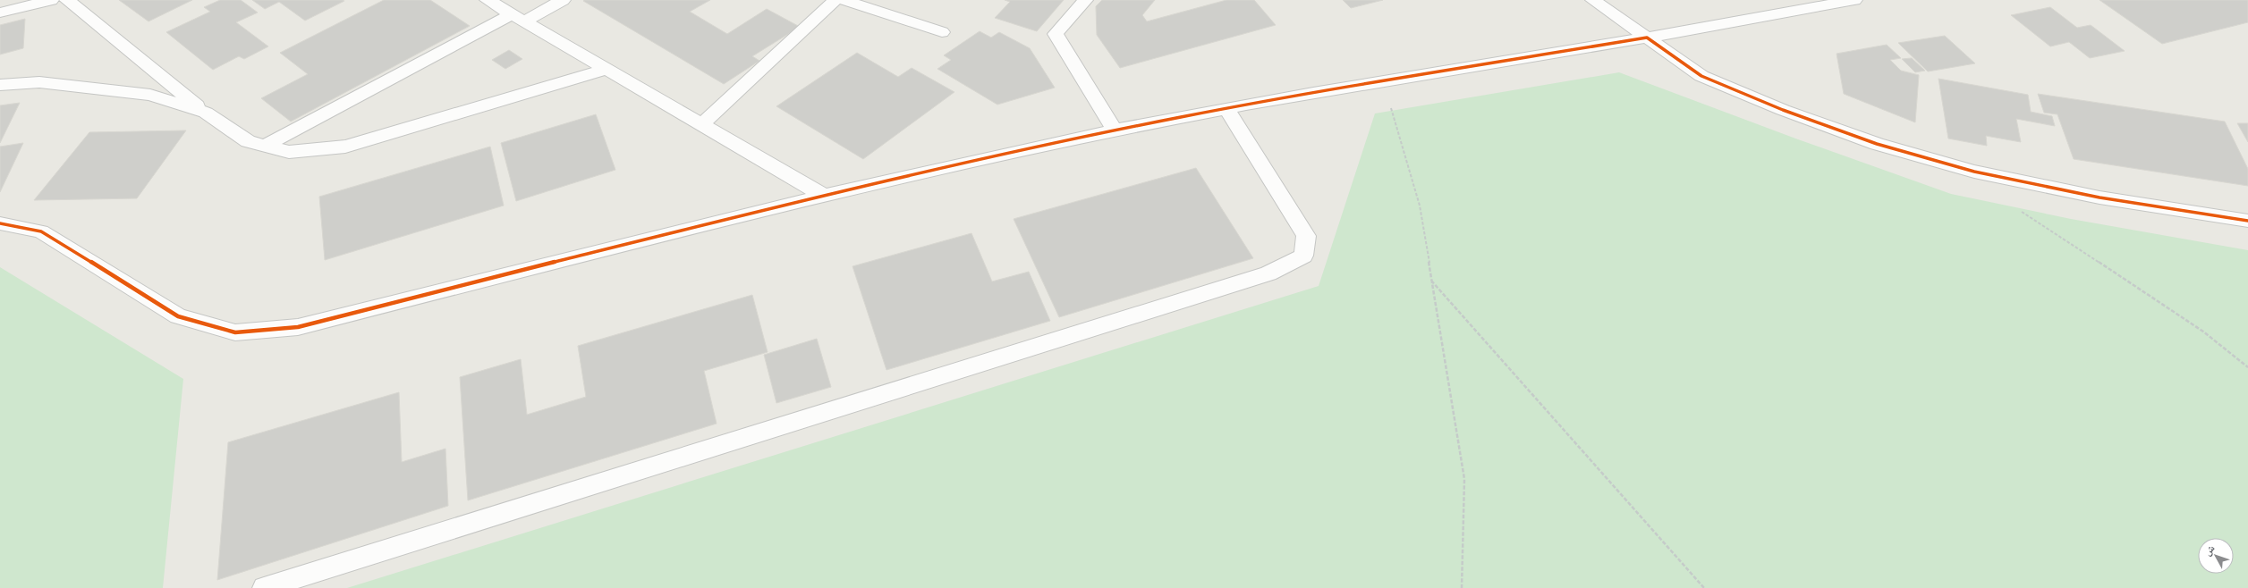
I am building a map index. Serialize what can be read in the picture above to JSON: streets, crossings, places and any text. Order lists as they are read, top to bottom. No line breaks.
{"north":"top left"}
